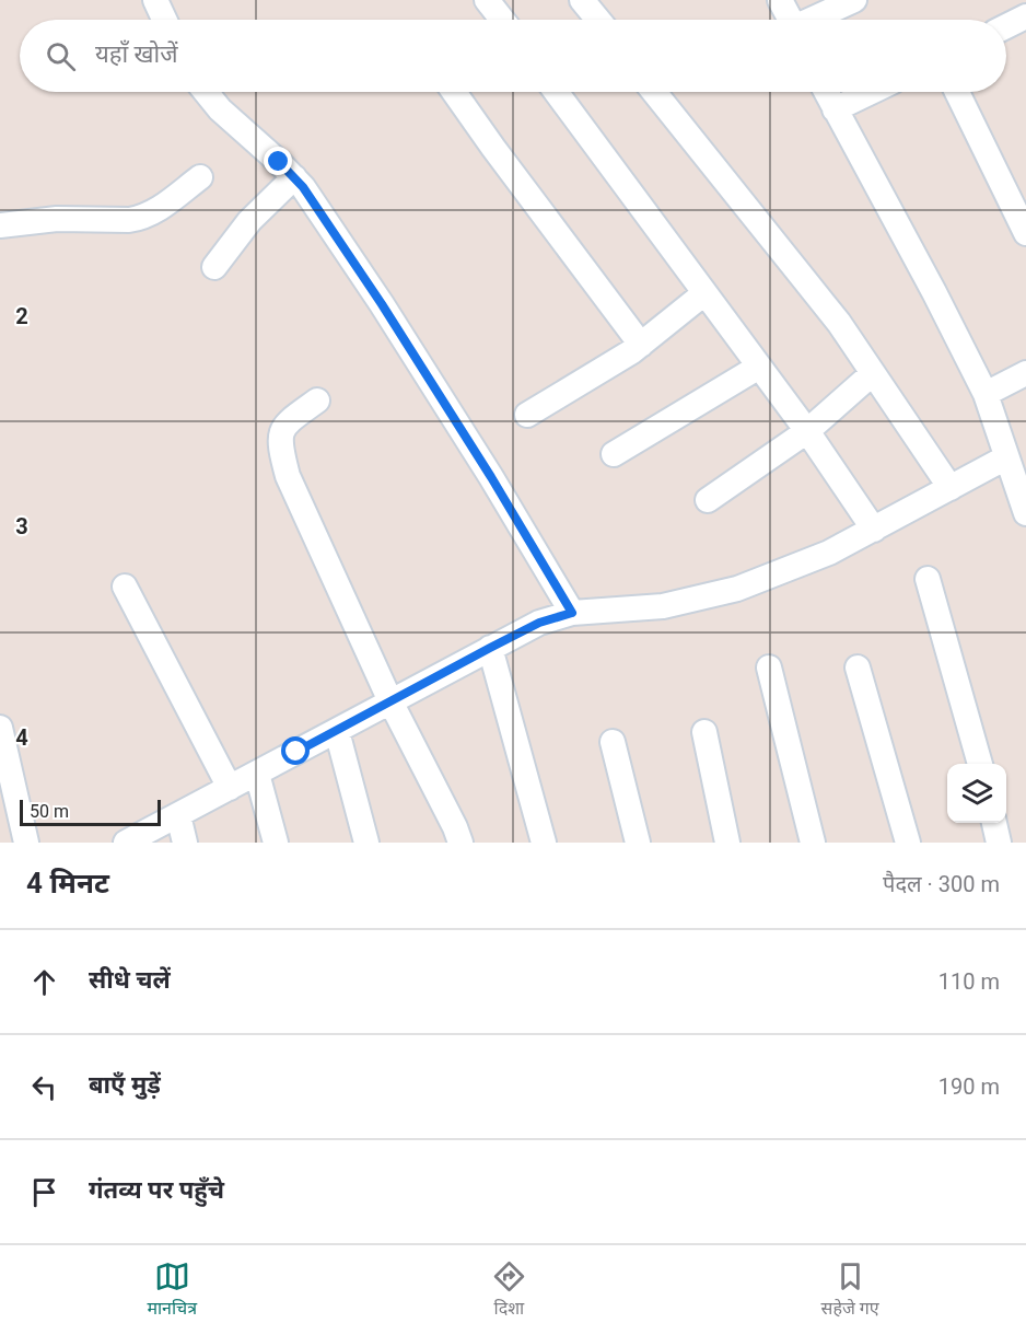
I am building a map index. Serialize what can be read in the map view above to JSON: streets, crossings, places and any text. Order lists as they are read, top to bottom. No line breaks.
{"scale_bar":"50 m","page":{"search":"यहाँ खोजें","scale":"50 m","heading":["4 मिनट","पैदल · 300 m"],"list":[["सीधे चलें","110 m"],["बाएँ मुड़ें","190 m"],"गंतव्य पर पहुँचे"],"nav":["मानचित्र","दिशा","सहेजे गए"]},"grid":{"rows":["2","3","4"]}}
